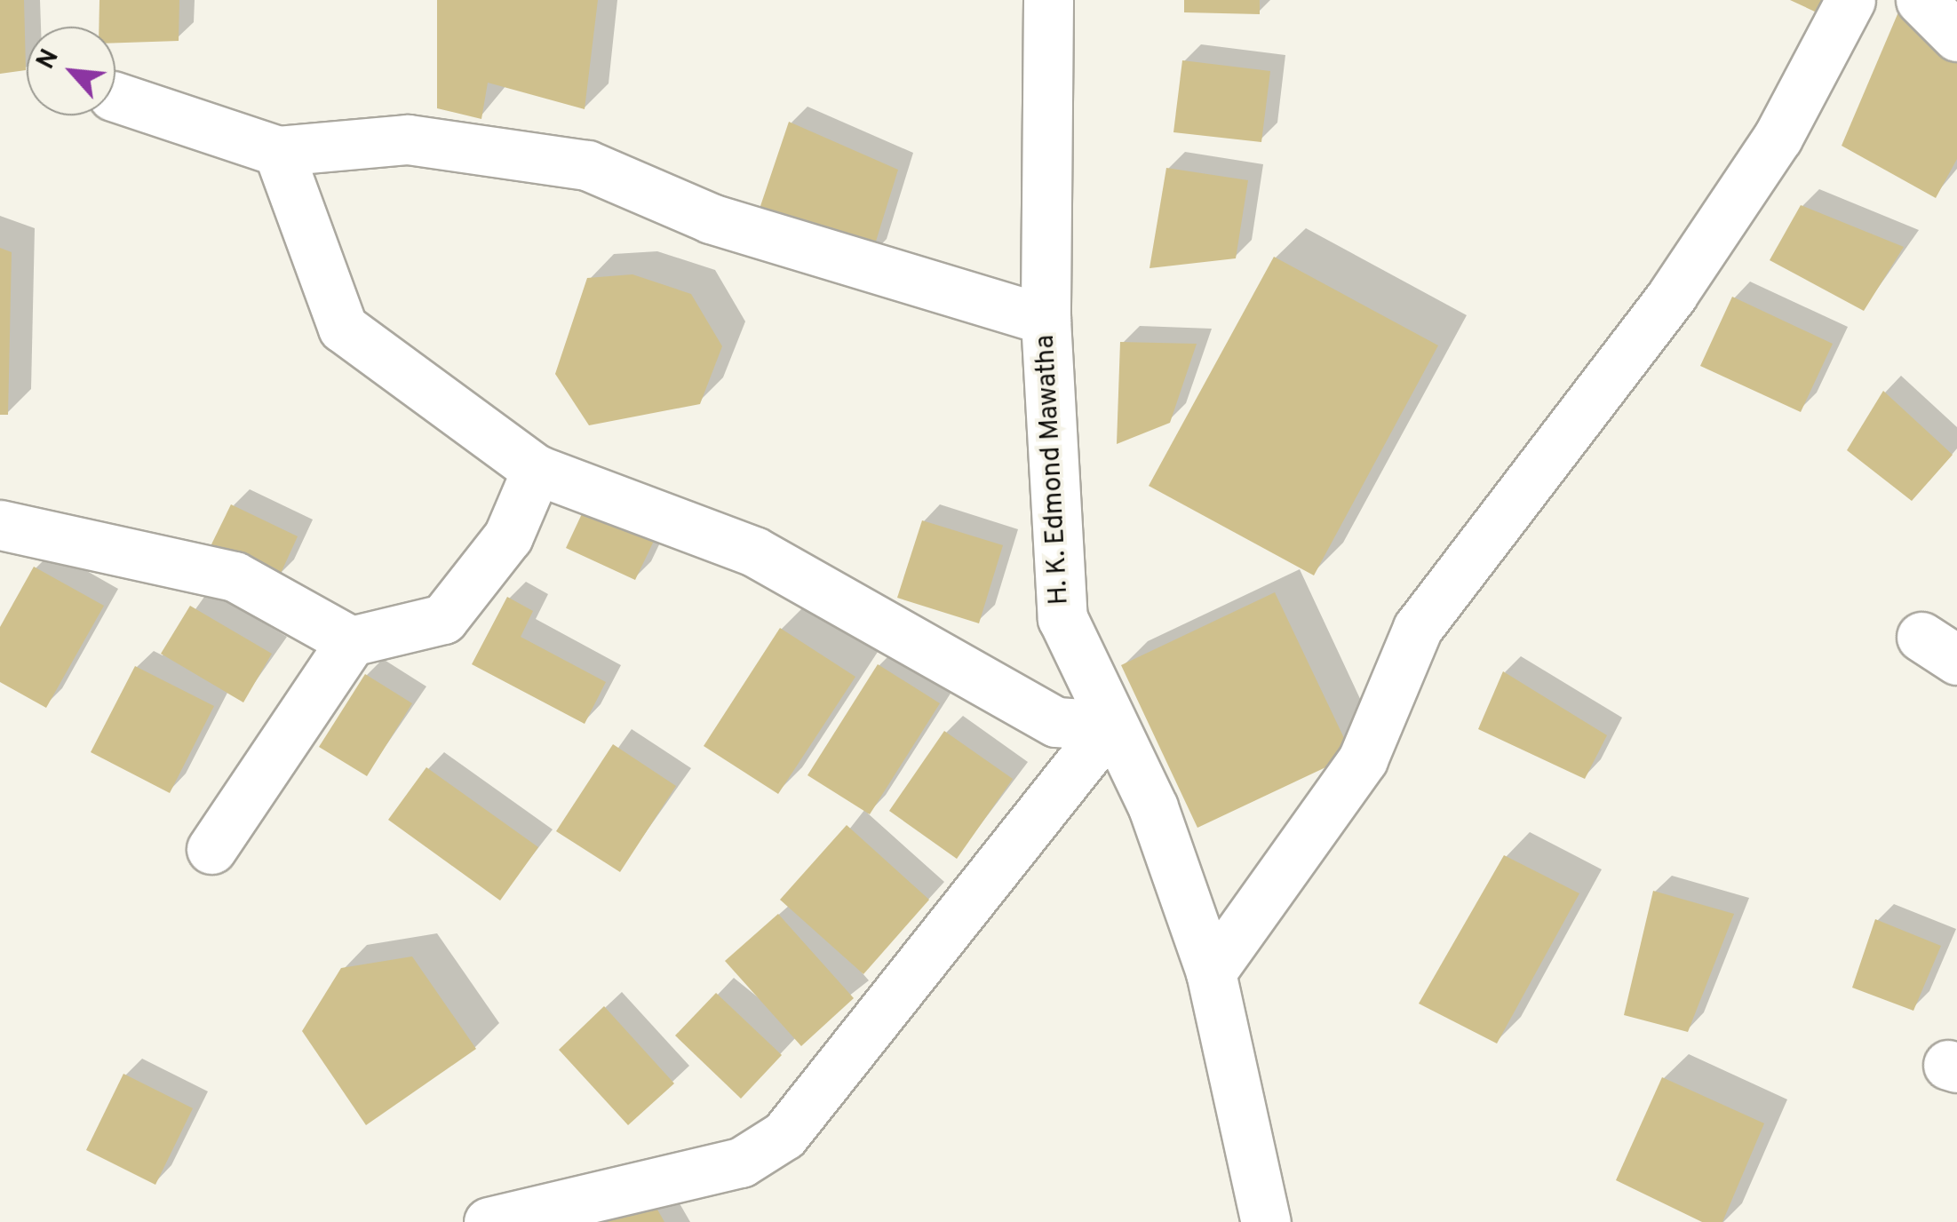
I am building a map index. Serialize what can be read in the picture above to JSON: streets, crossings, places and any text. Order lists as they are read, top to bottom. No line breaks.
{"streets":{"street":["H. K. Edmond Mawatha"]},"north":"top left"}
